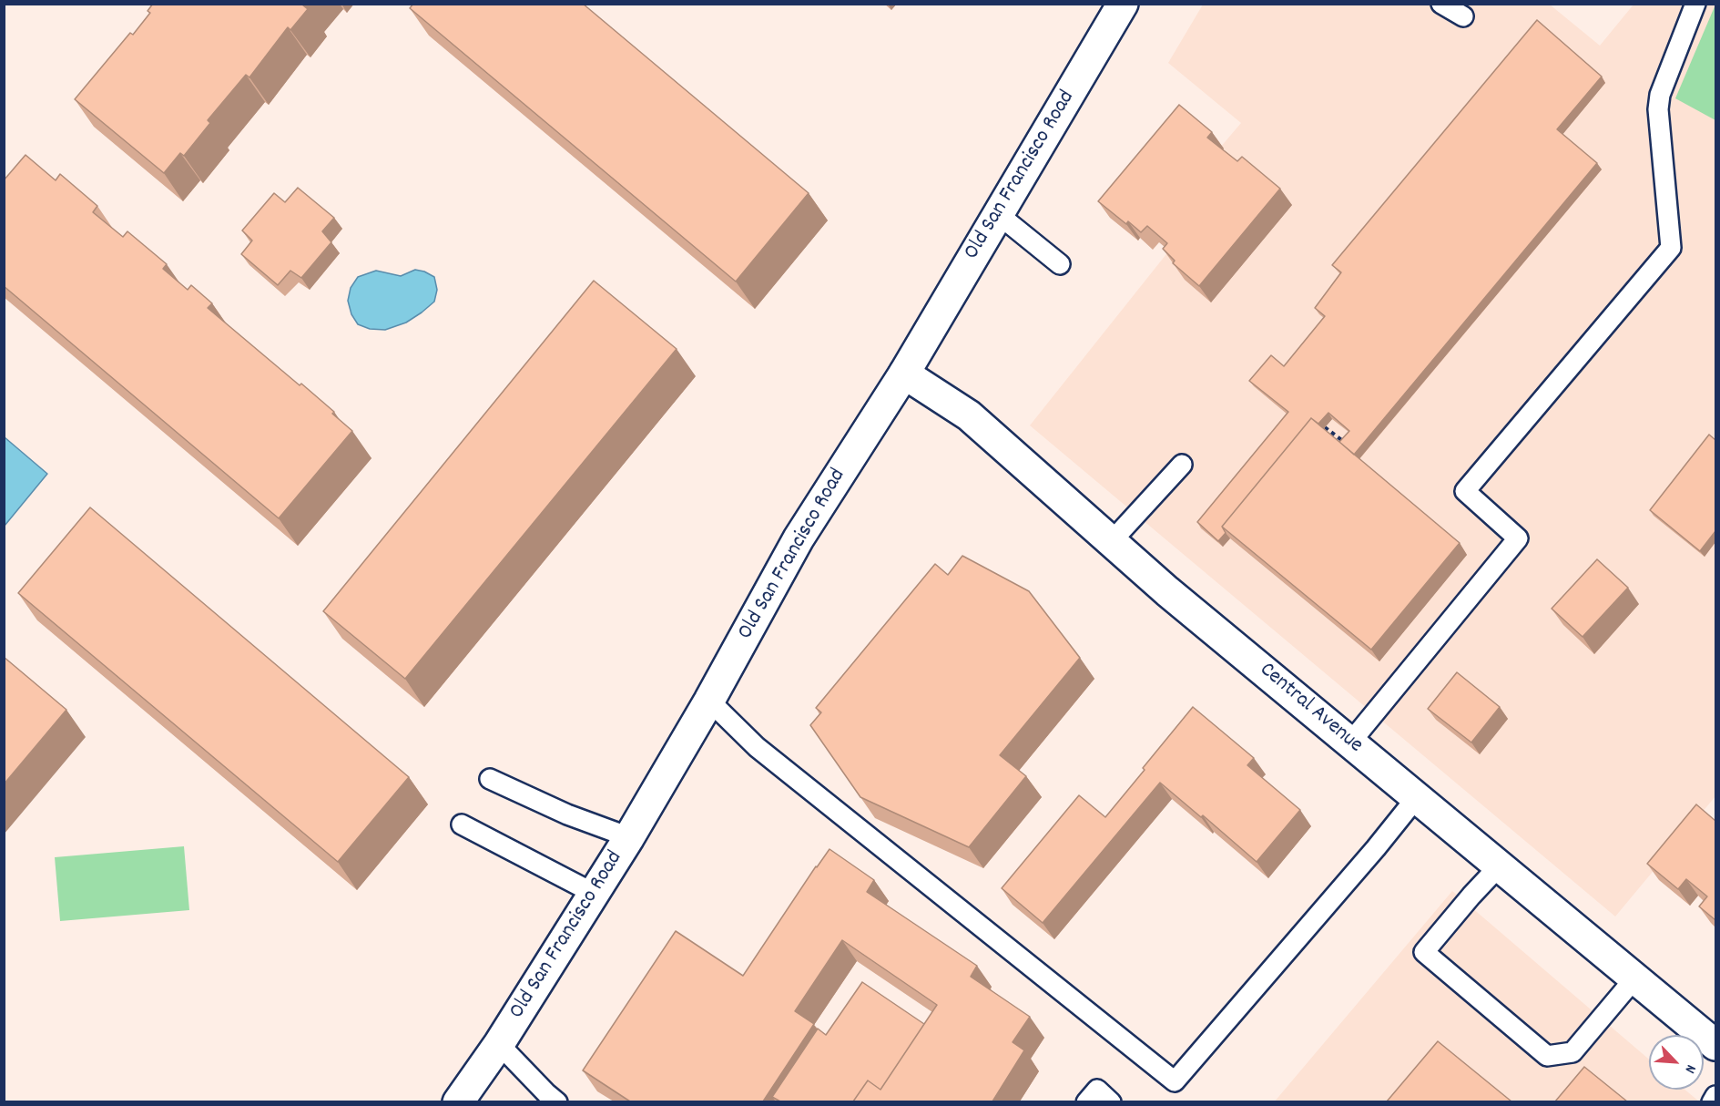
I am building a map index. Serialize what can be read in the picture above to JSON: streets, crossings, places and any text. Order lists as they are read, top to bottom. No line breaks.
{"streets":{"main road":["Old San Francisco Road","Central Avenue"]},"crossings":[["Old San Francisco Road","Central Avenue"]],"north":"bottom right"}
